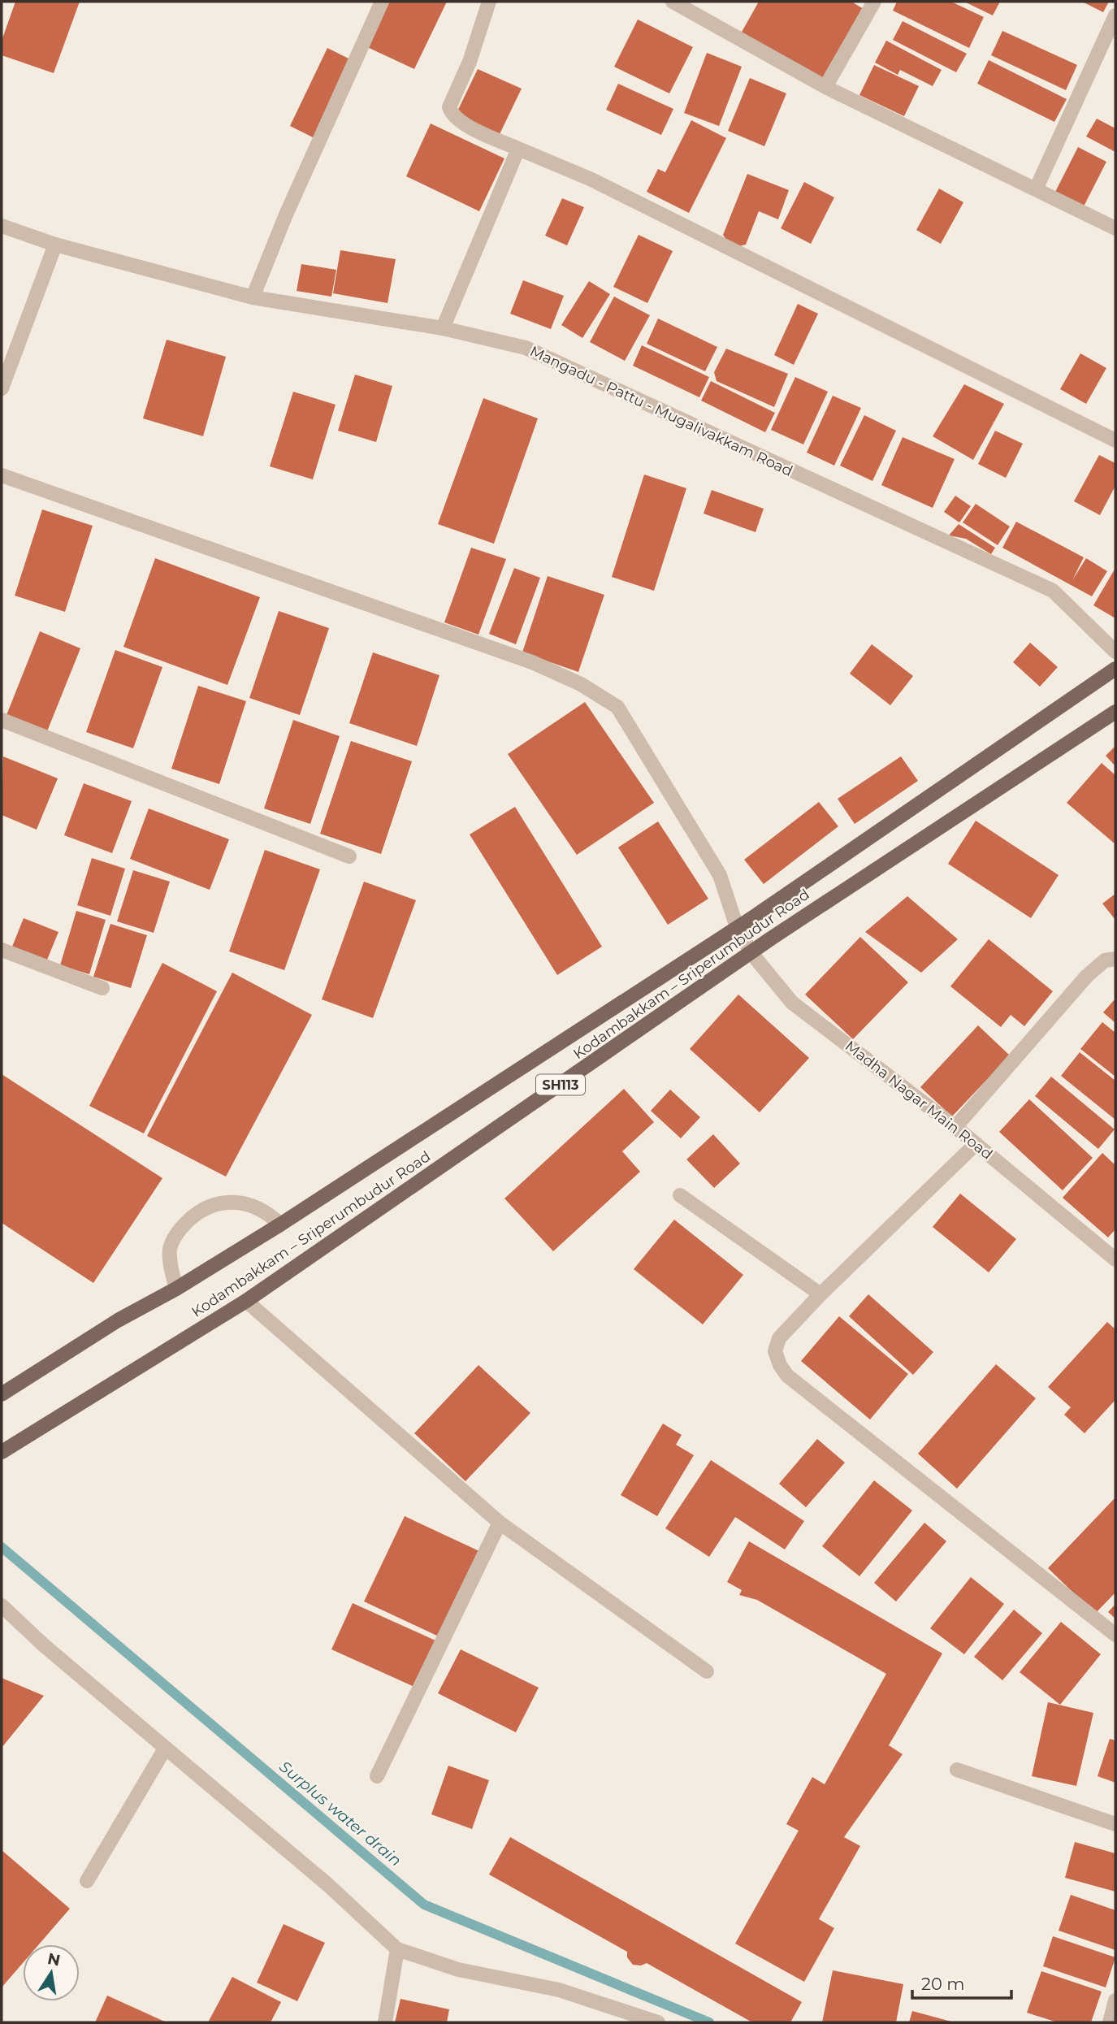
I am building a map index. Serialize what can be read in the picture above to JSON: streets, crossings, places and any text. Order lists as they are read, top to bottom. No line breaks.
{"streets":{"main road":["Kodambakkam – Sriperumbudur Road","SH113"],"street":["Mangadu - Pattu - Mugalivakkam Road","Madha Nagar Main Road"]},"crossings":[["Kodambakkam – Sriperumbudur Road","Madha Nagar Main Road"]],"water":["Surplus water drain"],"scale_bar":"20 m","north":"top"}
